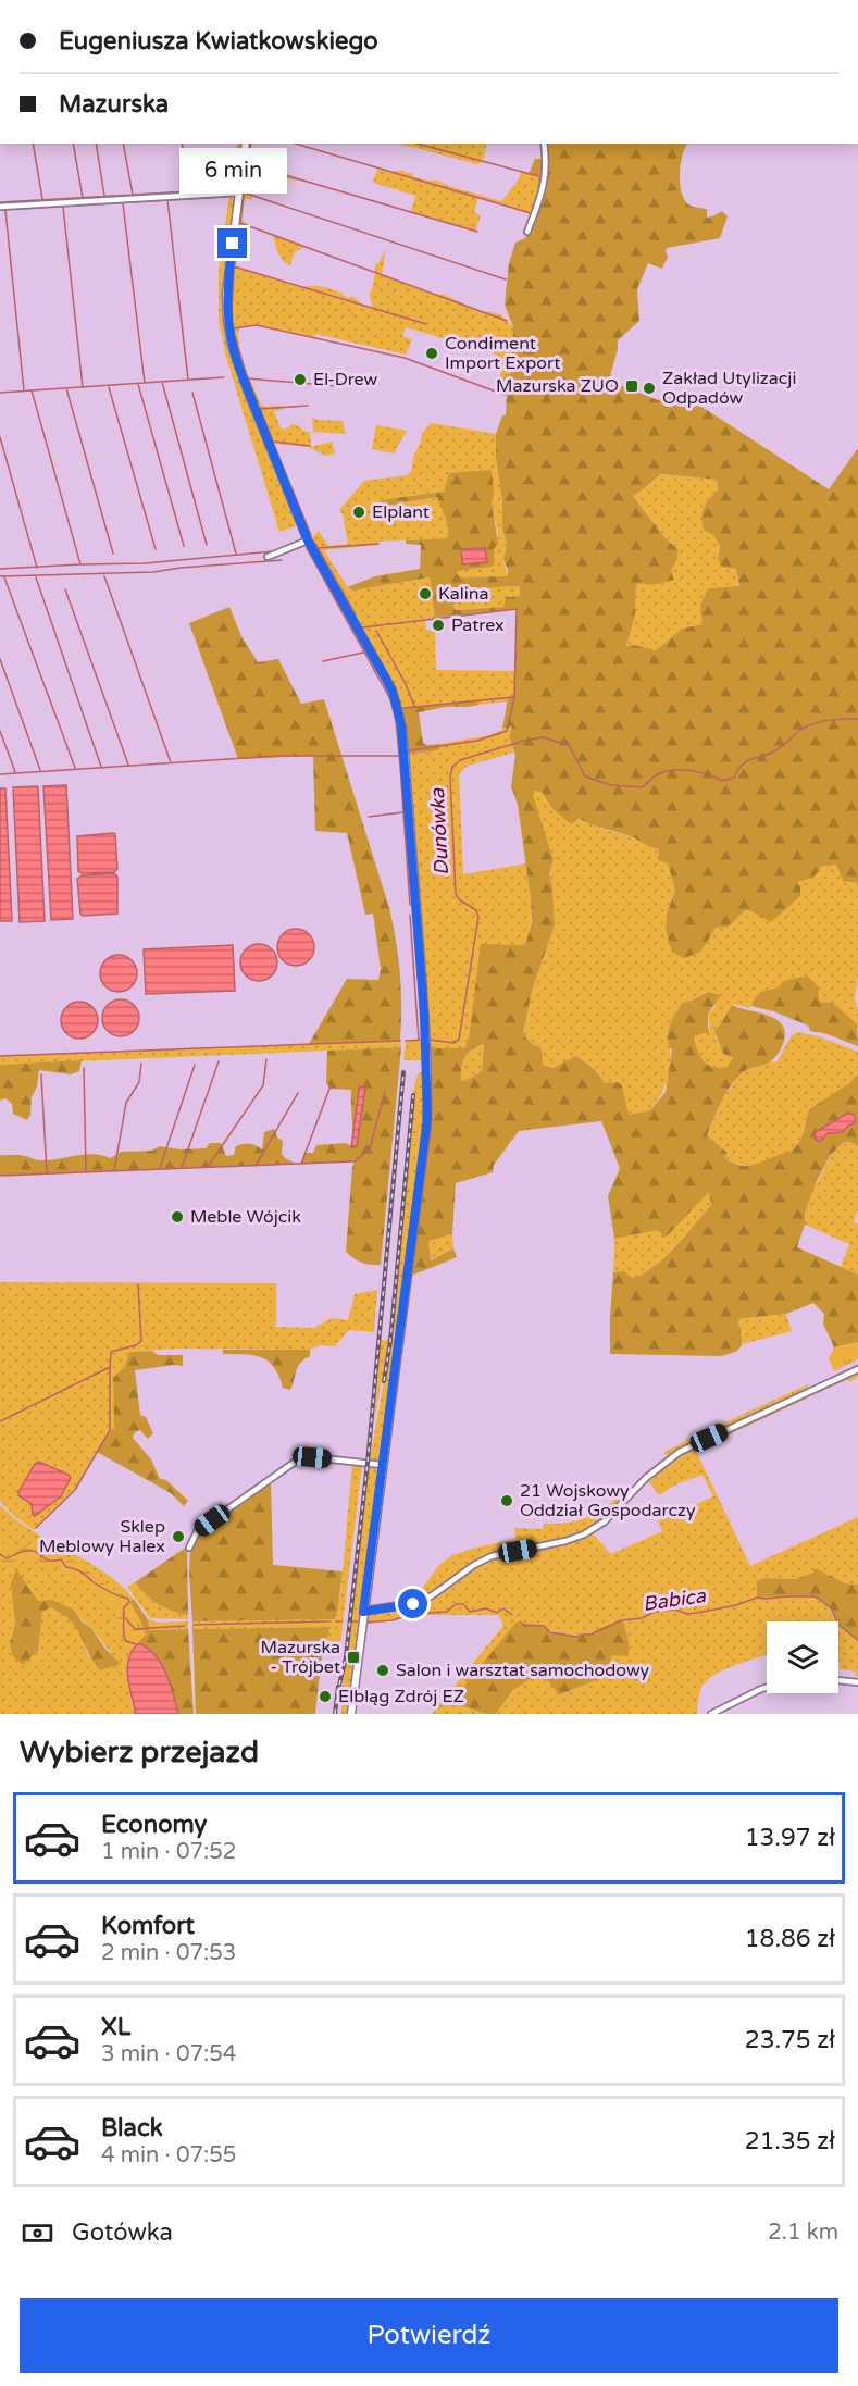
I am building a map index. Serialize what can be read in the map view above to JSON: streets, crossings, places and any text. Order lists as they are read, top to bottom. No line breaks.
{"water":["Dunówka","Babica"],"places":{"other":["Condiment Import Export","El-Drew","Zakład Utylizacji Odpadów","Elplant","Kalina","Patrex","Meble Wójcik","21 Wojskowy Oddział Gospodarczy","Sklep Meblowy Halex","Salon i warsztat samochodowy","Elbląg Zdrój EZ"],"transit":["Mazurska ZUO","Mazurska - Trójbet"]},"page":{"banner":["Eugeniusza Kwiatkowskiego","Mazurska"],"bubble":"6 min","heading":"Wybierz przejazd","list":[{"name":"Economy","note":"1 min · 07:52","value":"13.97 zł"},{"name":"Komfort","note":"2 min · 07:53","value":"18.86 zł"},{"name":"XL","note":"3 min · 07:54","value":"23.75 zł"},{"name":"Black","note":"4 min · 07:55","value":"21.35 zł"}],"pay":["Gotówka","2.1 km"],"buttons":"Potwierdź"}}
